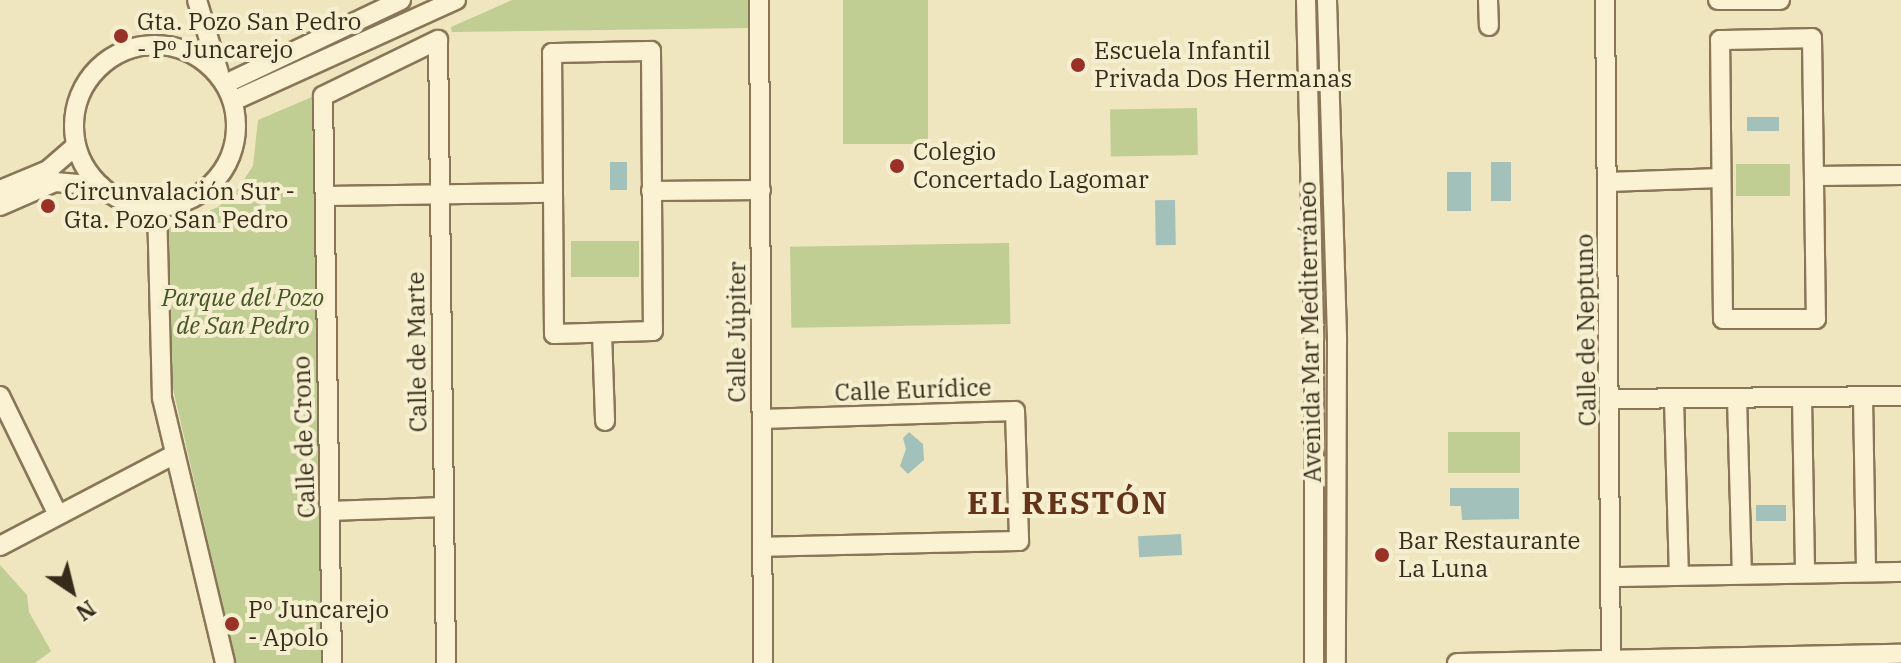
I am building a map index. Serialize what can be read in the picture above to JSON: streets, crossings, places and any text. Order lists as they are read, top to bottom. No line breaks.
{"streets":{"street":["Calle de Neptuno","Calle Júpiter","Avenida Mar Mediterráneo","Calle de Marte","Calle Eurídice","Calle de Crono"]},"crossings":[["Calle Júpiter","Calle Eurídice"],["Calle de Marte","Calle de Crono"]],"districts":["EL RESTÓN"],"parks":["Parque del Pozo de San Pedro"],"places":["Gta. Pozo San Pedro - Pº Juncarejo","Escuela Infantil Privada Dos Hermanas","Colegio Concertado Lagomar","Circunvalación Sur - Gta. Pozo San Pedro","Bar Restaurante La Luna","Pº Juncarejo - Apolo"],"north":"bottom right"}
